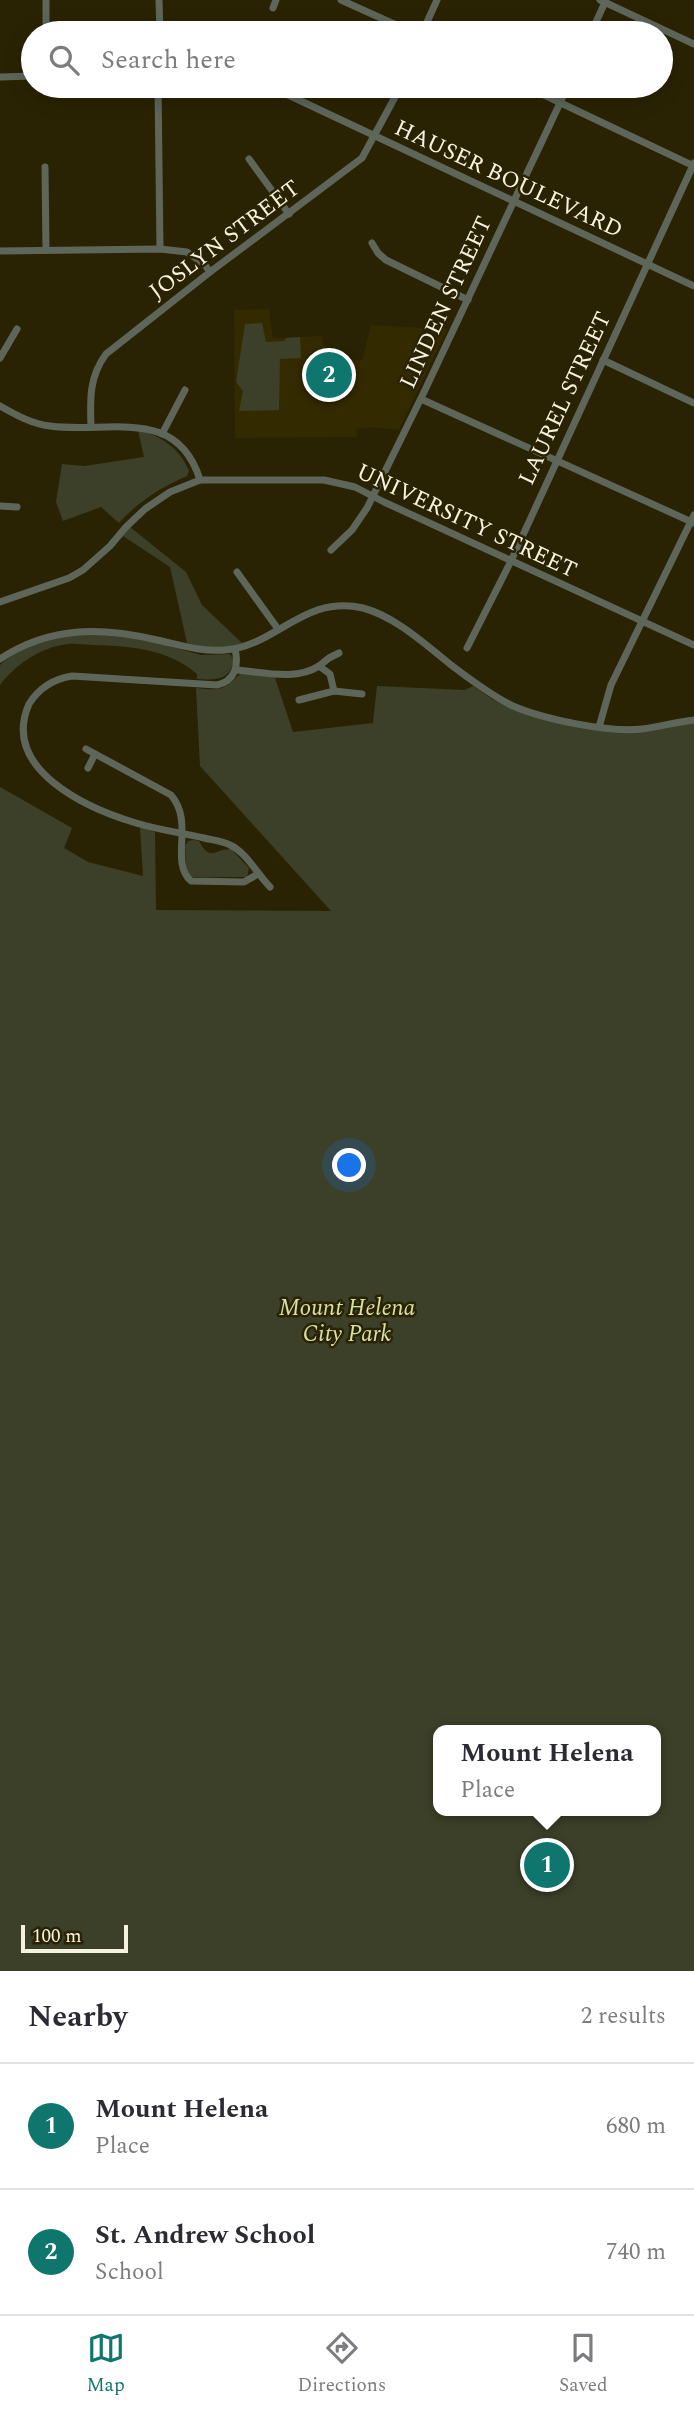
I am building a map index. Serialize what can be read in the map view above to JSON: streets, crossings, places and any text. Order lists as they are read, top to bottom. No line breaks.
{"streets":{"street":["HAUSER BOULEVARD","JOSLYN STREET","LINDEN STREET","LAUREL STREET","UNIVERSITY STREET"]},"crossings":[["HAUSER BOULEVARD","JOSLYN STREET"],["HAUSER BOULEVARD","LINDEN STREET"],["HAUSER BOULEVARD","LAUREL STREET"],["LINDEN STREET","UNIVERSITY STREET"],["LAUREL STREET","UNIVERSITY STREET"]],"parks":["Mount Helena City Park"],"scale_bar":"100 m","page":{"search":"Search here","pins":["2","1"],"popup":["Mount Helena","Place"],"scale":"100 m","heading":["Nearby","2 results"],"list":[{"mark":"1","name":"Mount Helena","note":"Place","value":"680 m"},{"mark":"2","name":"St. Andrew School","note":"School","value":"740 m"}],"nav":["Map","Directions","Saved"]}}
